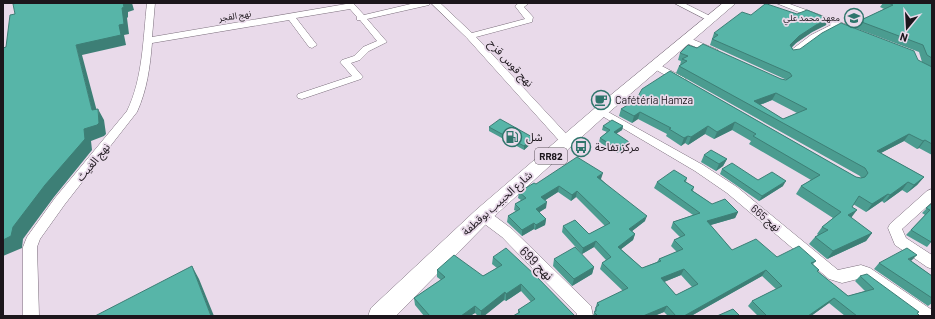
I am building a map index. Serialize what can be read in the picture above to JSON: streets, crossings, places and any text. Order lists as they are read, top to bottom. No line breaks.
{"streets":{"main road":["RR82","شارع الحبيب بوقطفة"],"street":["نهج الفجر","نهج قوس قزح","نهج الغيث","نهج 665","نهج 699"]},"crossings":[["نهج الفجر","نهج الغيث"],["نهج قوس قزح","شارع الحبيب بوقطفة"],["شارع الحبيب بوقطفة","نهج 665"],["شارع الحبيب بوقطفة","نهج 699"]],"places":{"school or university":["معهد محمد علي"],"cafe":["Cafétéria Hamza"],"fuel station":["شل"],"bus stop":["مركز تفاحة"]},"north":"bottom"}
